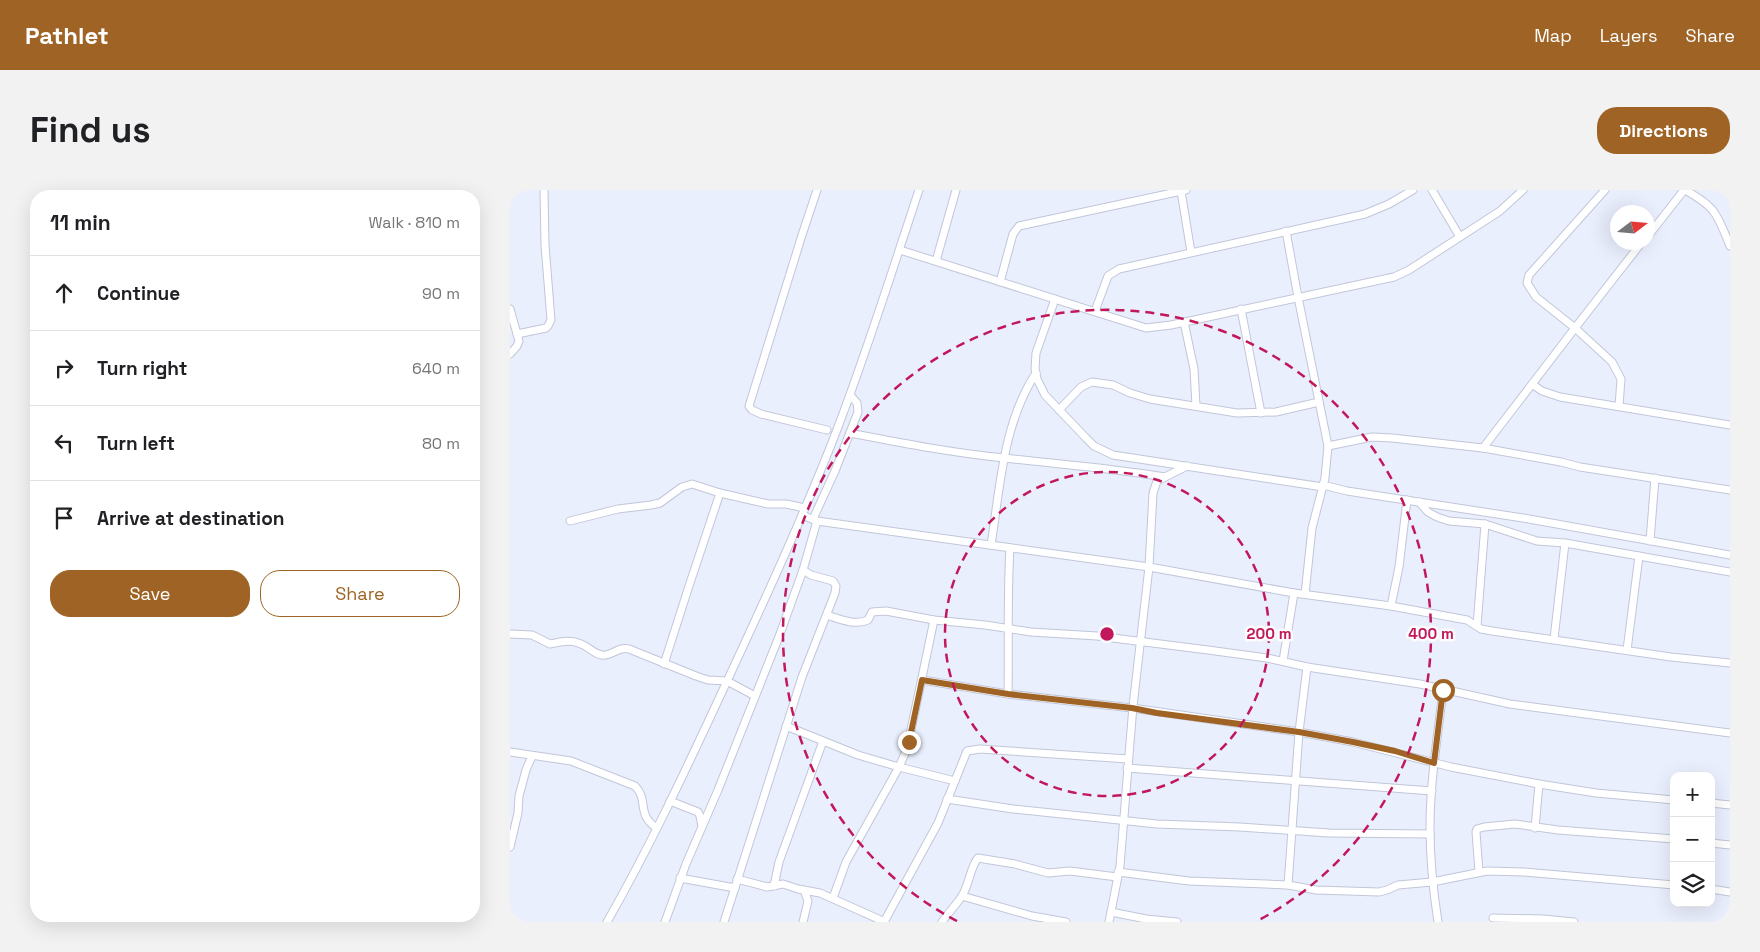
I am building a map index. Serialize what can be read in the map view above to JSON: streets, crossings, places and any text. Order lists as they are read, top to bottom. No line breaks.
{"north":"right","page":{"header":"Pathlet","nav":["Map","Layers","Share"],"buttons":["Directions",["Save","Share"]],"title":"Find us","heading":["11 min","Walk · 810 m"],"list":[["Continue","90 m"],["Turn right","640 m"],["Turn left","80 m"],"Arrive at destination"],"map_buttons":["+","−"]},"rings":["200 m","400 m"]}
